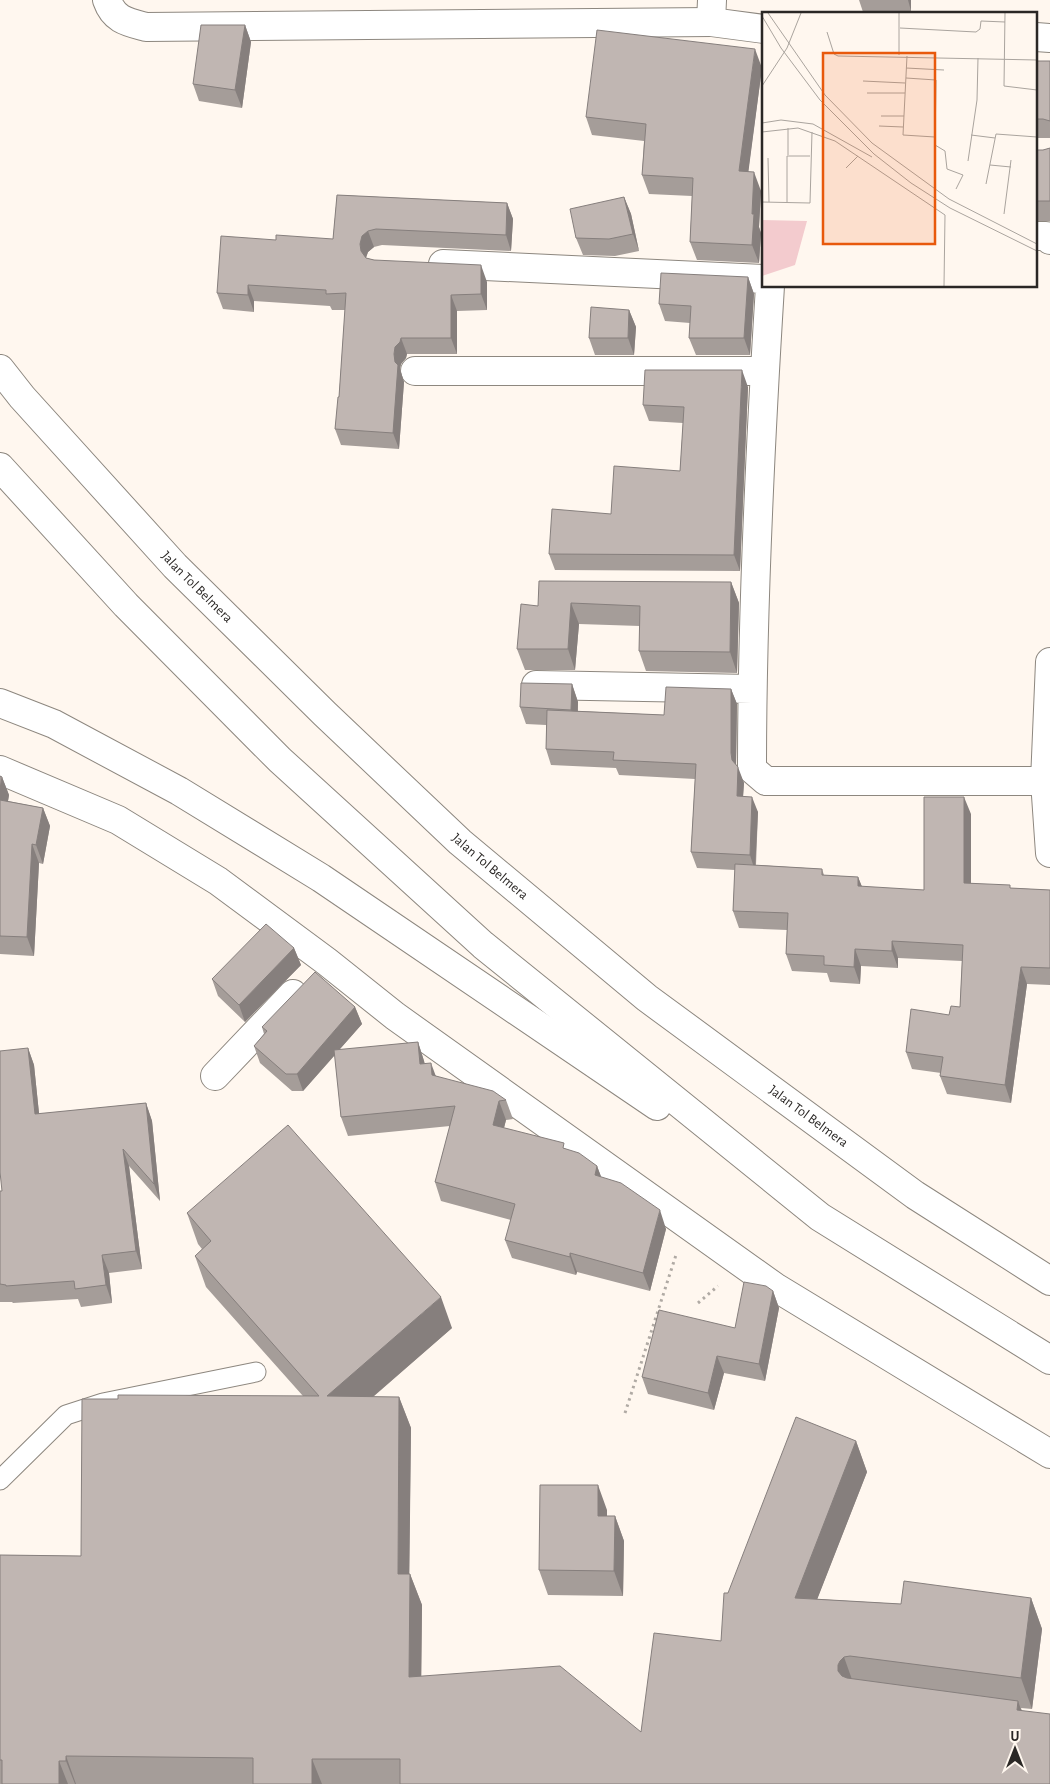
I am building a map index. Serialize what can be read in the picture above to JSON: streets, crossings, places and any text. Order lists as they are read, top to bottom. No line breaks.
{"streets":{"main road":["Jalan Tol Belmera"]},"north":"top"}
